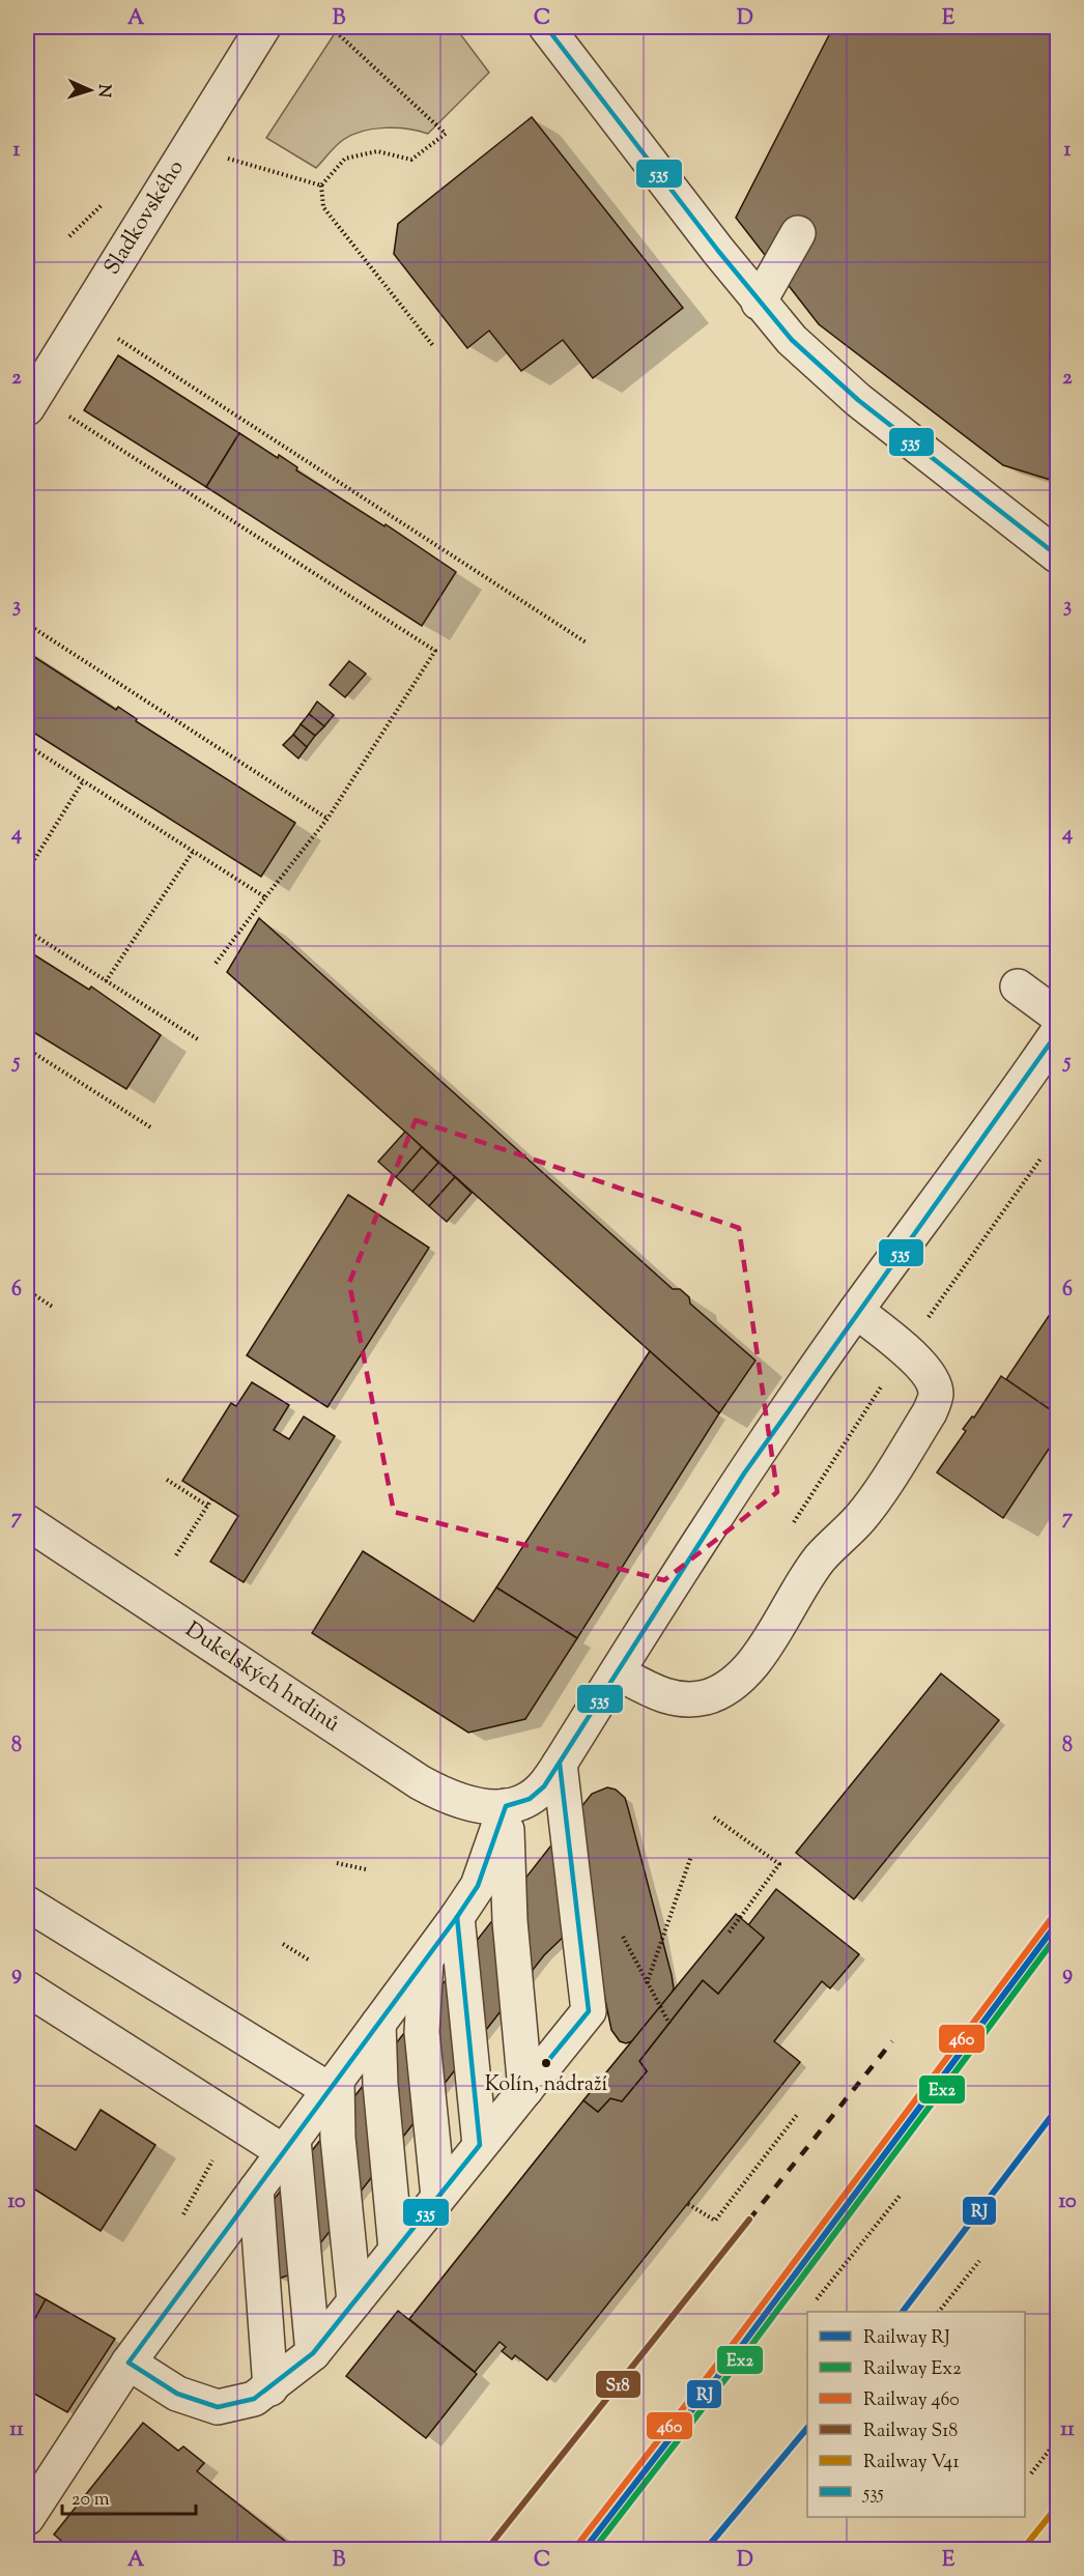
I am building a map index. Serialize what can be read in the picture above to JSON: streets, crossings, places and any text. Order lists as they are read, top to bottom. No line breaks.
{"streets":{"street":["Sladkovského","Dukelských hrdinů"]},"places":["Kolín, nádraží"],"lines":["transit line 535","rail line 460","rail line RJ","rail line Ex2","rail line S18","rail line V41"],"legend":["Railway RJ","Railway Ex2","Railway 460","Railway S18","Railway V41","535"],"scale_bar":"20 m","north":"right","grid":{"columns":["A","B","C","D","E"],"rows":["1","2","3","4","5","6","7","8","9","10","11"]}}
